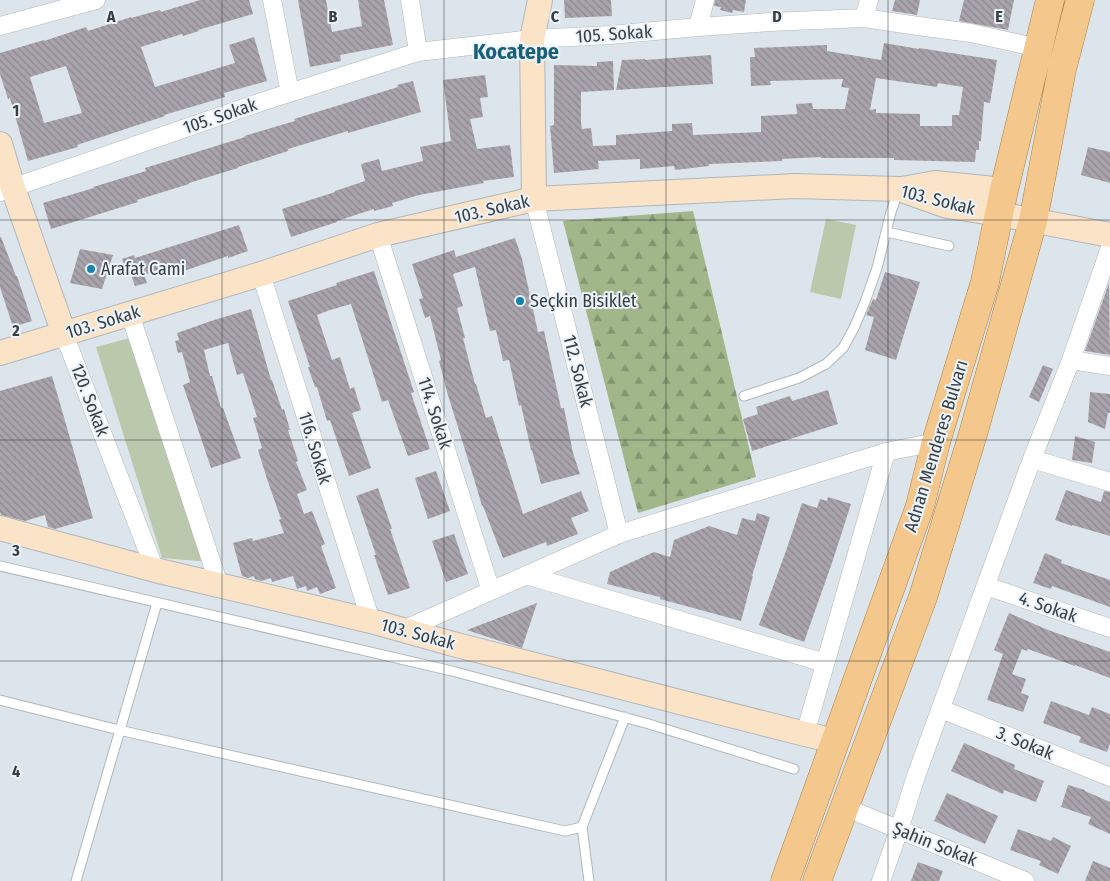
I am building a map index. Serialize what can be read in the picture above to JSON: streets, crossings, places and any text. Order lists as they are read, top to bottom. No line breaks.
{"streets":{"main road":["Adnan Menderes Bulvarı"],"street":["105. Sokak","103. Sokak","112. Sokak","120. Sokak","114. Sokak","116. Sokak","4. Sokak","3. Sokak","Şahin Sokak"]},"crossings":[["105. Sokak","112. Sokak"],["105. Sokak","120. Sokak"],["105. Sokak","Adnan Menderes Bulvarı"],["103. Sokak","112. Sokak"],["103. Sokak","120. Sokak"],["103. Sokak","114. Sokak"],["103. Sokak","Adnan Menderes Bulvarı"],["103. Sokak","116. Sokak"],["Adnan Menderes Bulvarı","Şahin Sokak"]],"districts":["Kocatepe"],"places":["Arafat Cami","Seçkin Bisiklet"],"grid":{"columns":["A","B","C","D","E"],"rows":["1","2","3","4"]}}
